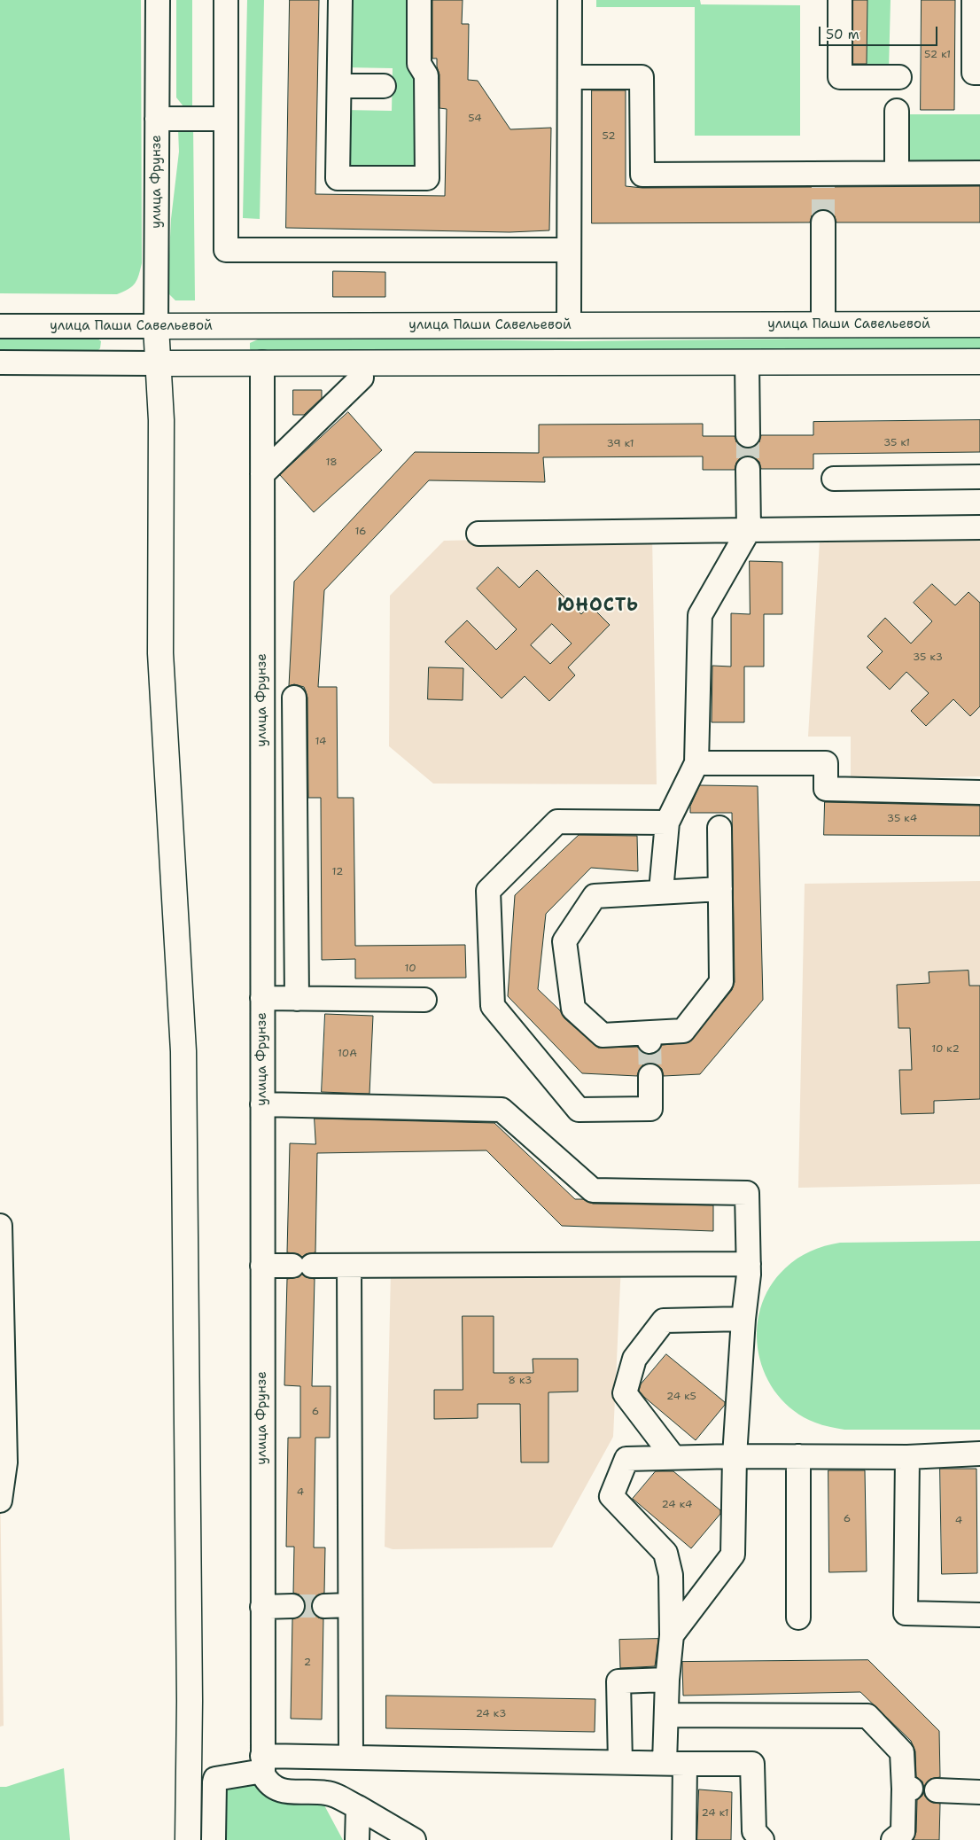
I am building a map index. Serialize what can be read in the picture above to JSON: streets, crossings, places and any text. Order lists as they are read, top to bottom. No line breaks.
{"streets":{"main road":["улица Фрунзе","улица Паши Савельевой"]},"crossings":[["улица Фрунзе","улица Паши Савельевой"]],"districts":["ЮНОСТЬ"],"house_numbers":["52 к1","54","52","35 к1","39 к1","18","16","35 к3","14","35 к4","12","10","10 к2","10А","8 к3","24 к5","6","4","24 к4","6","4","2","24 к3","24 к1"],"scale_bar":"50 m"}
